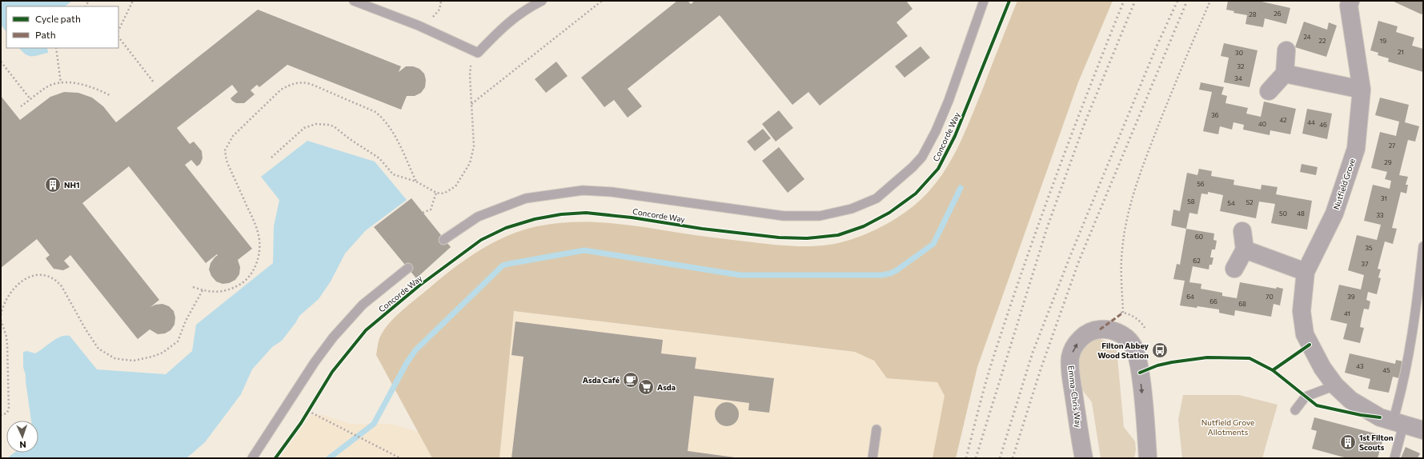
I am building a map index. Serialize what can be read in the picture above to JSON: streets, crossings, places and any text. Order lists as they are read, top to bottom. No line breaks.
{"streets":{"street":["Nutfield Grove","Emma-Chris Way"],"cycle path":["Concorde Way"]},"parks":["Nutfield Grove Allotments"],"places":{"building":["NH1","1st Filton Scouts"],"bus stop":["Filton Abbey Wood Station"],"cafe":["Asda Café"],"supermarket":["Asda"]},"house_numbers":["26","28","24","22","19","21","30","32","34","36","42","44","40","46","27","29","56","31","58","52","54","50","48","33","60","35","62","37","64","70","39","66","68","41","43","45"],"legend":["Cycle path","Path"],"north":"bottom"}
